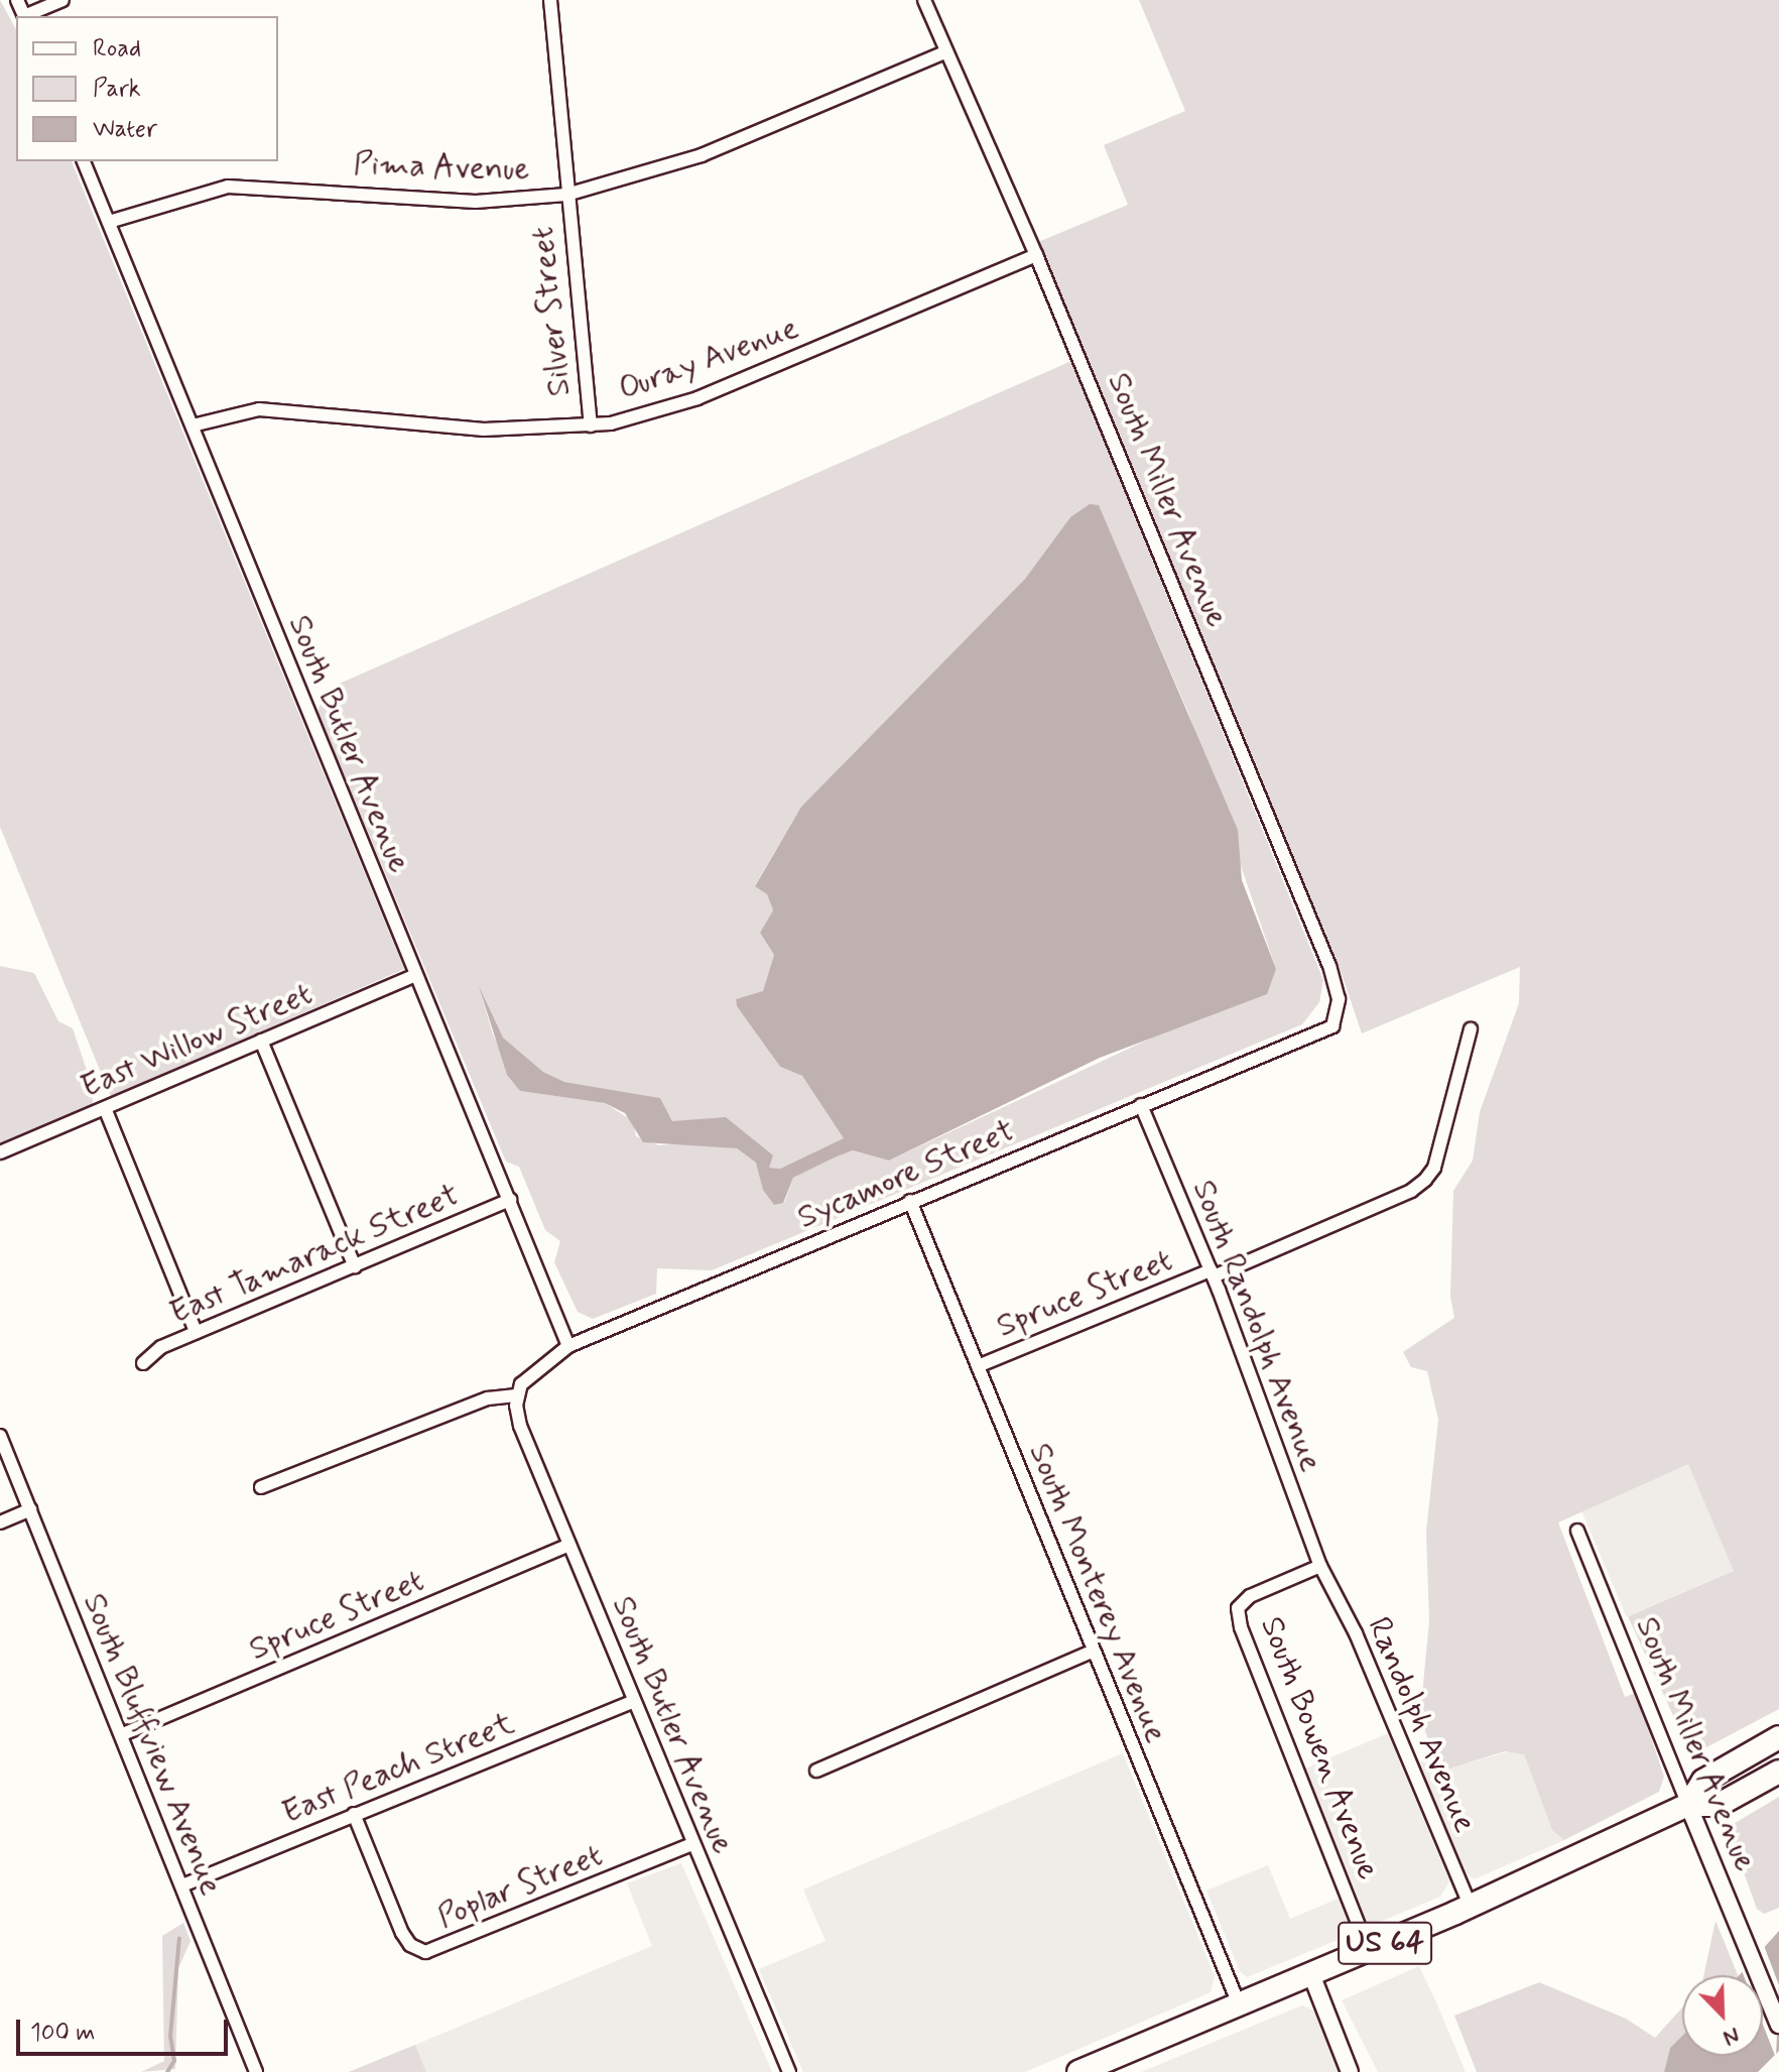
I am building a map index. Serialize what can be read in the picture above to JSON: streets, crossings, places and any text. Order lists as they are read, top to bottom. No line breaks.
{"streets":{"highway":["US 64"],"main road":["South Miller Avenue"],"street":["Pima Avenue","Silver Street","Ouray Avenue","South Butler Avenue","East Willow Street","Sycamore Street","East Tamarack Street","Spruce Street","South Randolph Avenue","South Monterey Avenue","Randolph Avenue","South Bluffview Avenue","South Bowen Avenue","East Peach Street","Poplar Street"]},"crossings":[["Pima Avenue","Silver Street"],["Pima Avenue","South Miller Avenue"],["Pima Avenue","South Butler Avenue"],["Silver Street","Ouray Avenue"],["Ouray Avenue","South Miller Avenue"],["Ouray Avenue","South Butler Avenue"],["South Miller Avenue","Sycamore Street"],["South Miller Avenue","US 64"],["South Butler Avenue","East Willow Street"],["South Butler Avenue","Sycamore Street"],["South Butler Avenue","East Tamarack Street"],["South Butler Avenue","Spruce Street"],["South Butler Avenue","East Peach Street"],["South Butler Avenue","Poplar Street"],["Sycamore Street","South Randolph Avenue"],["Sycamore Street","South Monterey Avenue"],["Spruce Street","South Randolph Avenue"],["Spruce Street","South Monterey Avenue"],["Spruce Street","South Bluffview Avenue"],["South Randolph Avenue","Randolph Avenue"],["South Randolph Avenue","South Bowen Avenue"],["South Monterey Avenue","US 64"],["Randolph Avenue","South Bowen Avenue"],["Randolph Avenue","US 64"],["South Bluffview Avenue","East Peach Street"],["South Bowen Avenue","US 64"],["East Peach Street","Poplar Street"]],"legend":["Road","Park","Water"],"scale_bar":"100 m","north":"bottom right"}
